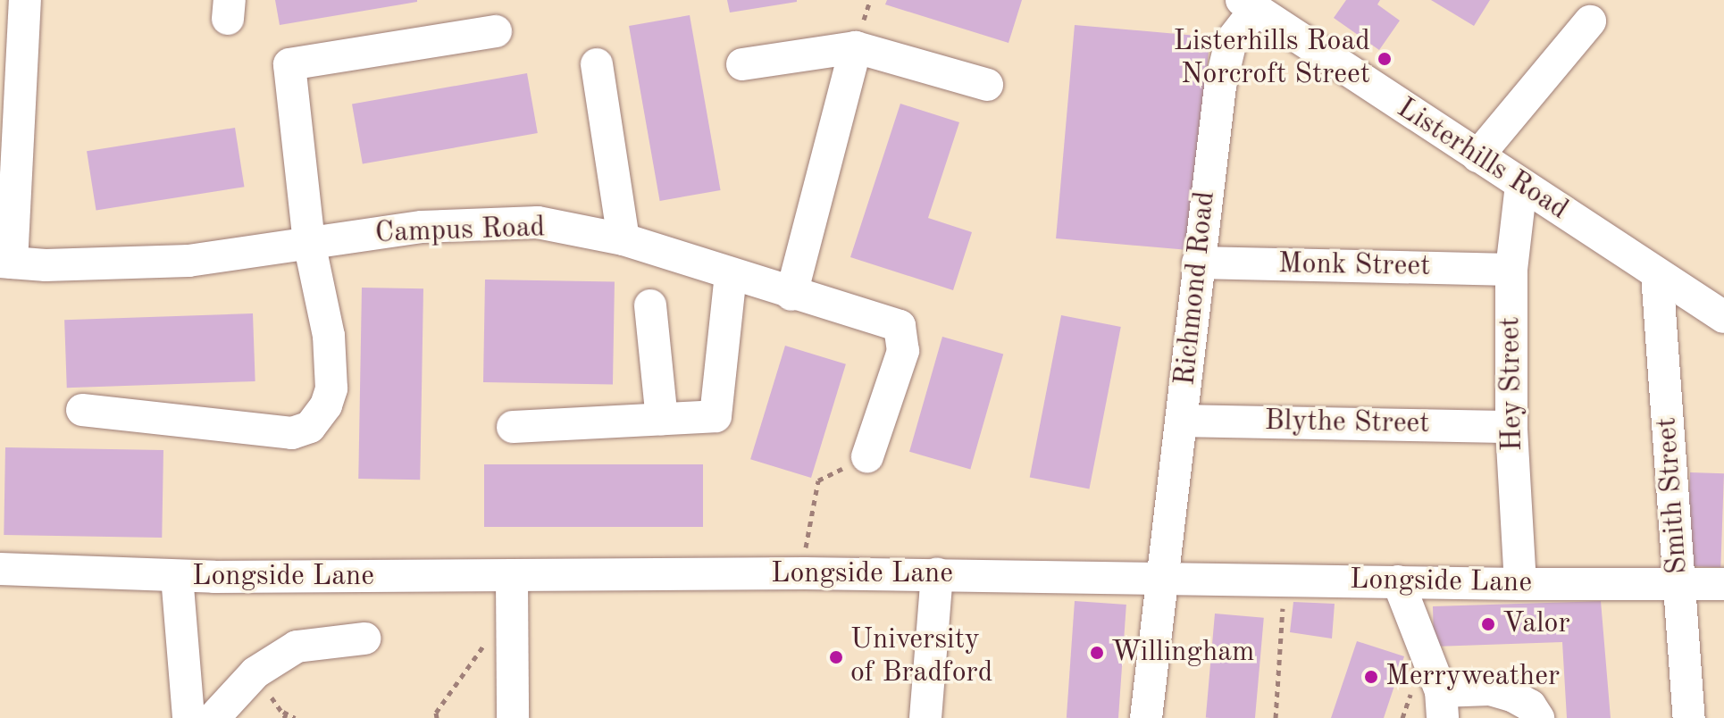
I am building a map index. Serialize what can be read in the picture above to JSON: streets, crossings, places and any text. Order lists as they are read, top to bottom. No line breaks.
{"streets":{"street":["Listerhills Road","Campus Road","Monk Street","Richmond Road","Hey Street","Blythe Street","Smith Street","Longside Lane"]},"crossings":[["Listerhills Road","Richmond Road"],["Listerhills Road","Hey Street"],["Listerhills Road","Smith Street"],["Monk Street","Richmond Road"],["Monk Street","Hey Street"],["Richmond Road","Blythe Street"],["Richmond Road","Longside Lane"],["Hey Street","Blythe Street"],["Hey Street","Longside Lane"],["Smith Street","Longside Lane"]],"places":["Listerhills Road Norcroft Street","Valor","Willingham","University of Bradford","Merryweather"]}
